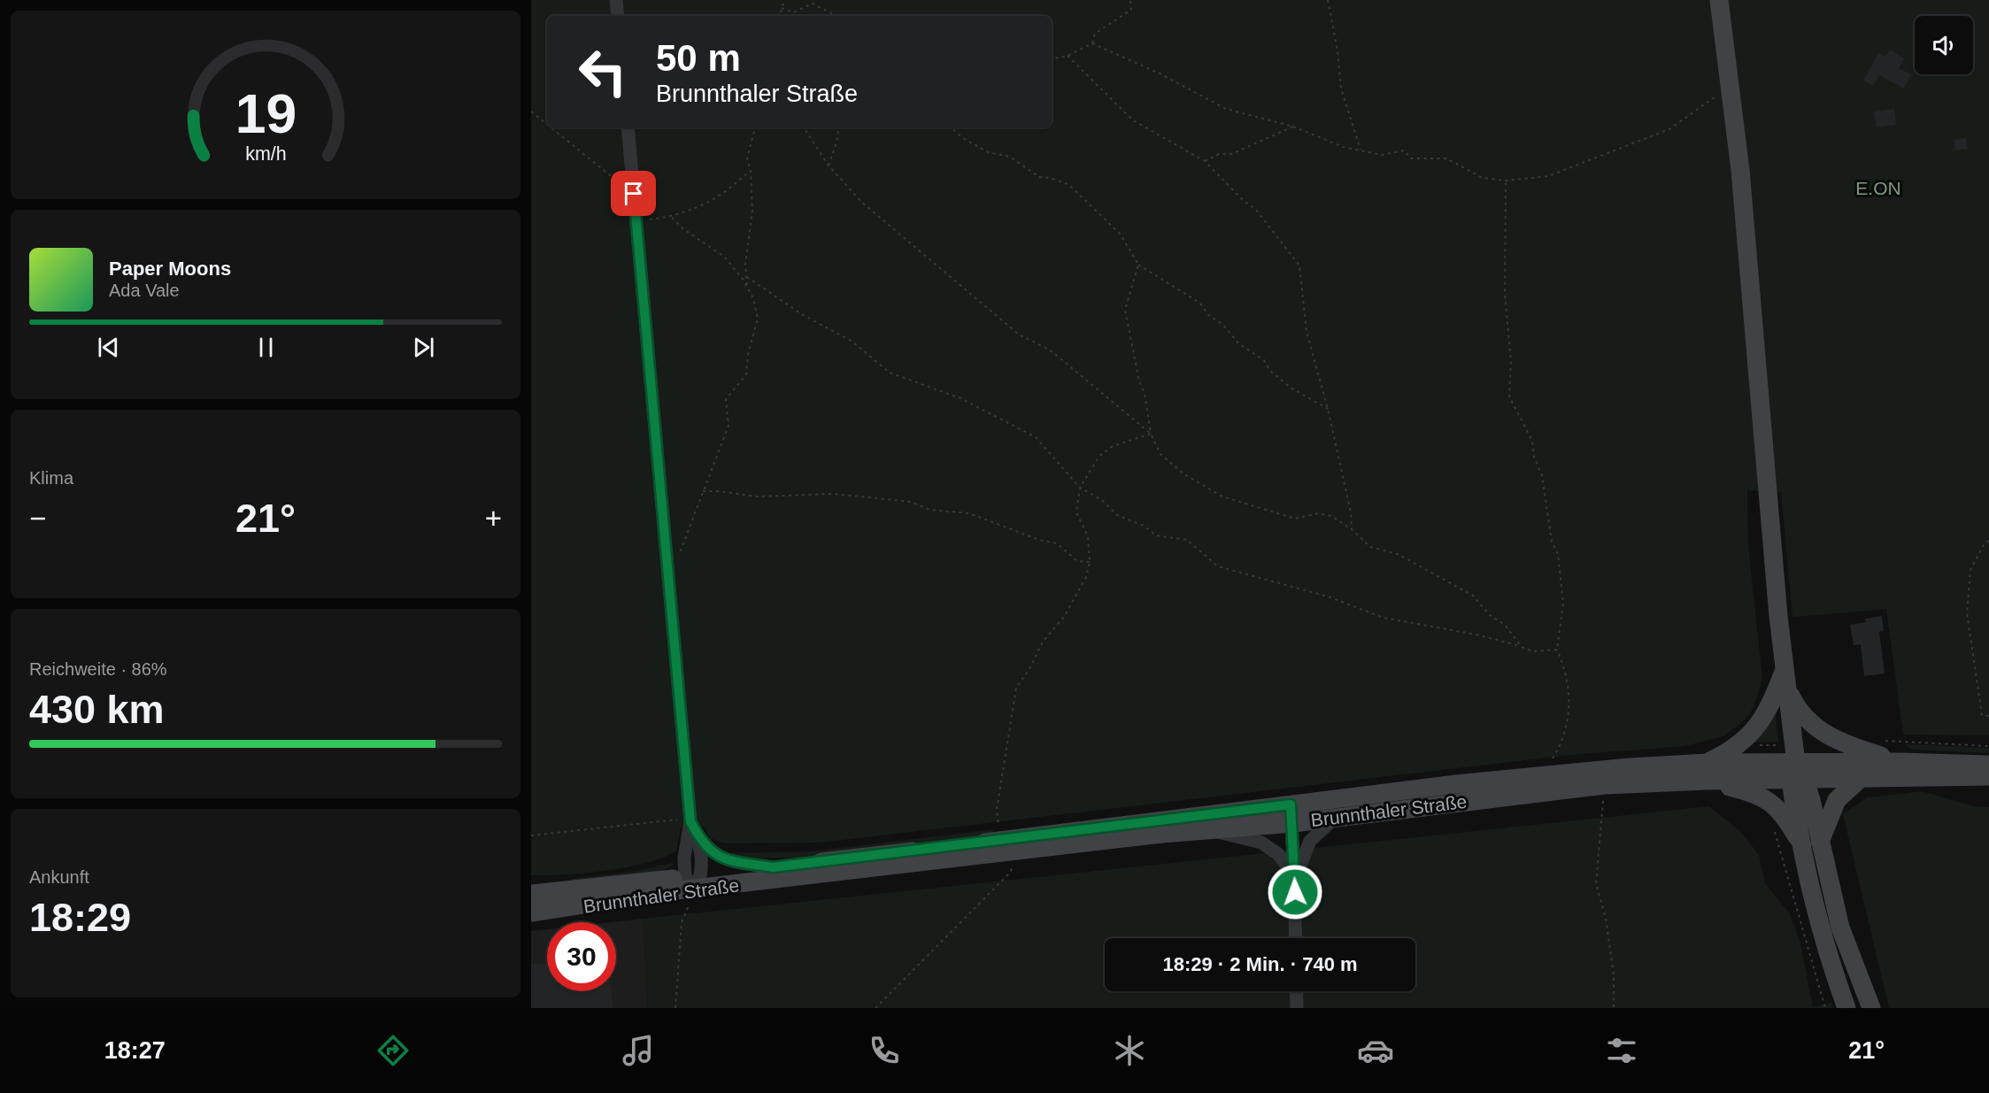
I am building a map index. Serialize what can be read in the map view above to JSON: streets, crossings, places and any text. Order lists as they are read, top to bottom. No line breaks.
{"streets":{"main road":["Brunnthaler Straße"]},"parks":["E.ON"],"page":{"turn":["50 m","Brunnthaler Straße"],"song":["Paper Moons","Ada Vale"],"tile":["Klima",["Reichweite · 86%","430 km"],["Ankunft","18:29"]],"heat":["−","21°","+"],"limit":"30","trip":"18:29 · 2 Min. · 740 m","tabs":["18:27","21°"],"gauge":["19","km/h"]}}
